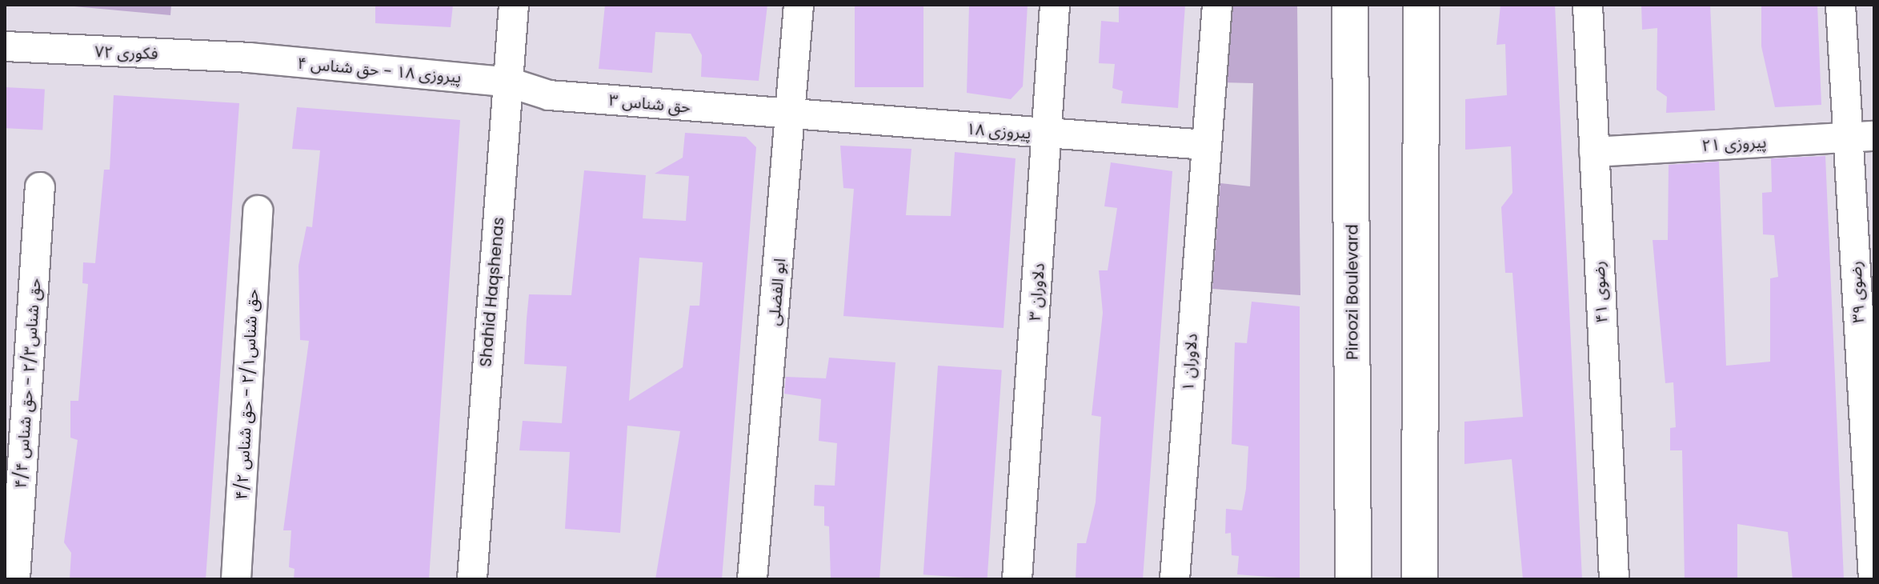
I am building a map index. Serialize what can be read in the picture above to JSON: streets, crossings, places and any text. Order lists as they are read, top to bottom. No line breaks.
{"streets":{"main road":["Piroozi Boulevard"],"street":["فکوری ۷۲","پیروزی ۱۸ - حق شناس ۴","حق شناس ۳","پیروزی ۱۸","پیروزی ۲۱","Shahid Haqshenas","ابو الفضلی","دلاوران ۳","رضوی ۴۱","رضوی ۳۹","دلاوران ۱","حق شناس۲/۳ - حق شناس ۴/۴","حق شناس۲/۱ - حق شناس ۴/۲"]},"crossings":[["فکوری ۷۲","پیروزی ۱۸ - حق شناس ۴"],["پیروزی ۱۸ - حق شناس ۴","حق شناس ۳"],["پیروزی ۱۸ - حق شناس ۴","Shahid Haqshenas"],["حق شناس ۳","پیروزی ۱۸"],["حق شناس ۳","Shahid Haqshenas"],["حق شناس ۳","ابو الفضلی"],["پیروزی ۱۸","ابو الفضلی"],["پیروزی ۱۸","دلاوران ۳"],["پیروزی ۱۸","دلاوران ۱"],["پیروزی ۲۱","رضوی ۴۱"],["پیروزی ۲۱","رضوی ۳۹"]]}
